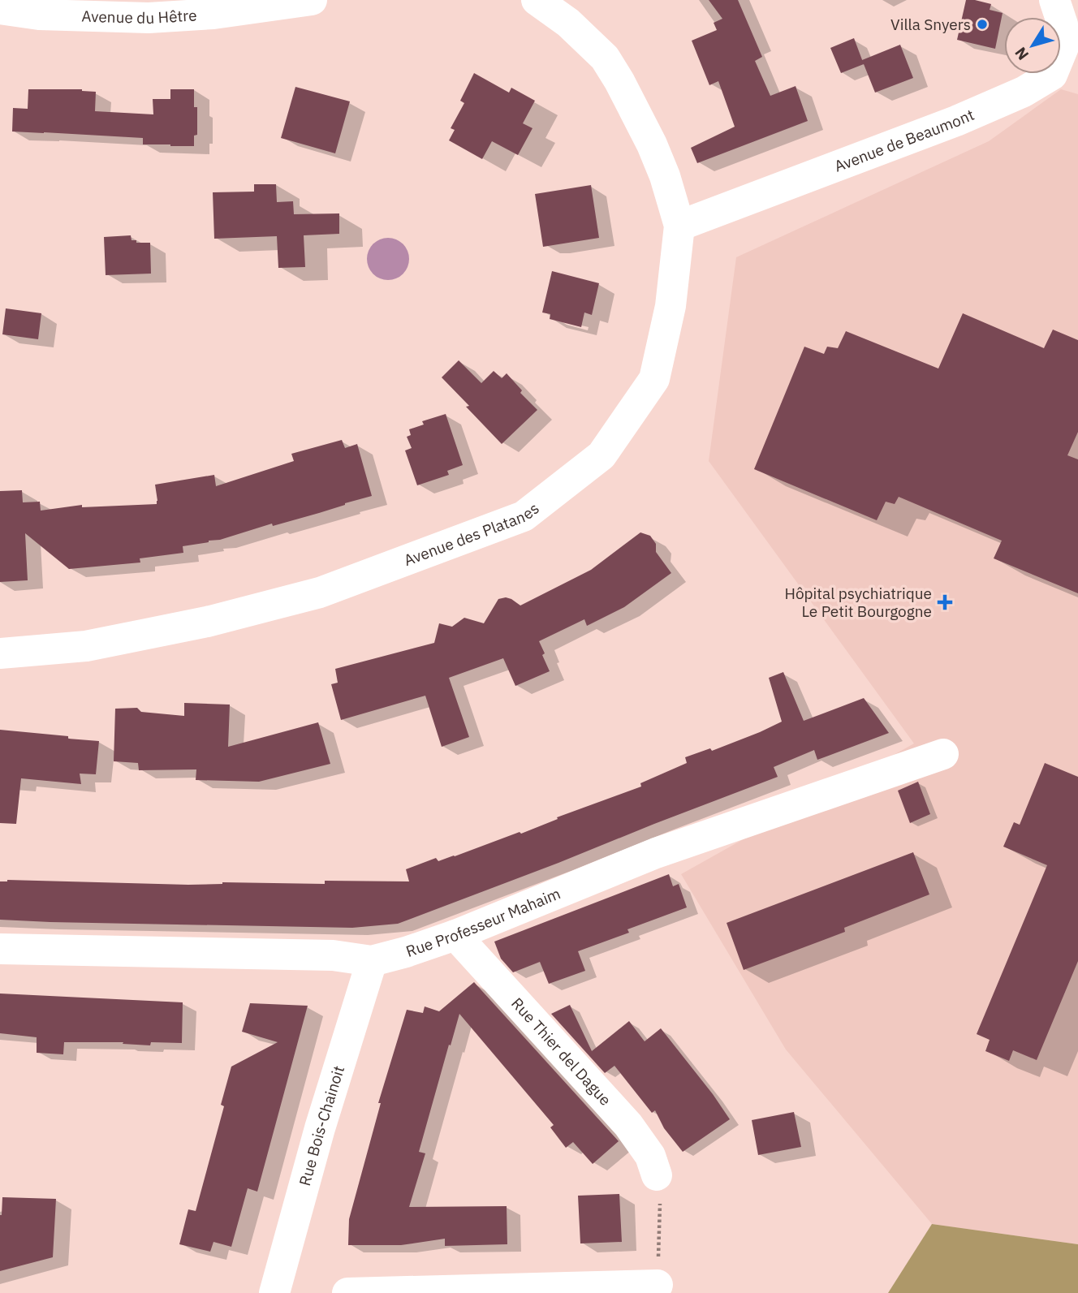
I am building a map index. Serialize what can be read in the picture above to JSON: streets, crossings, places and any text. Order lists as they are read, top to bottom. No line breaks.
{"streets":{"street":["Avenue du Hêtre","Avenue de Beaumont","Avenue des Platanes","Rue Professeur Mahaim","Rue Thier del Dague","Rue Bois-Chainoit"]},"crossings":[["Avenue de Beaumont","Avenue des Platanes"],["Rue Professeur Mahaim","Rue Thier del Dague"],["Rue Professeur Mahaim","Rue Bois-Chainoit"]],"places":{"other":["Villa Snyers"],"health":["Hôpital psychiatrique Le Petit Bourgogne"]},"north":"bottom left"}
